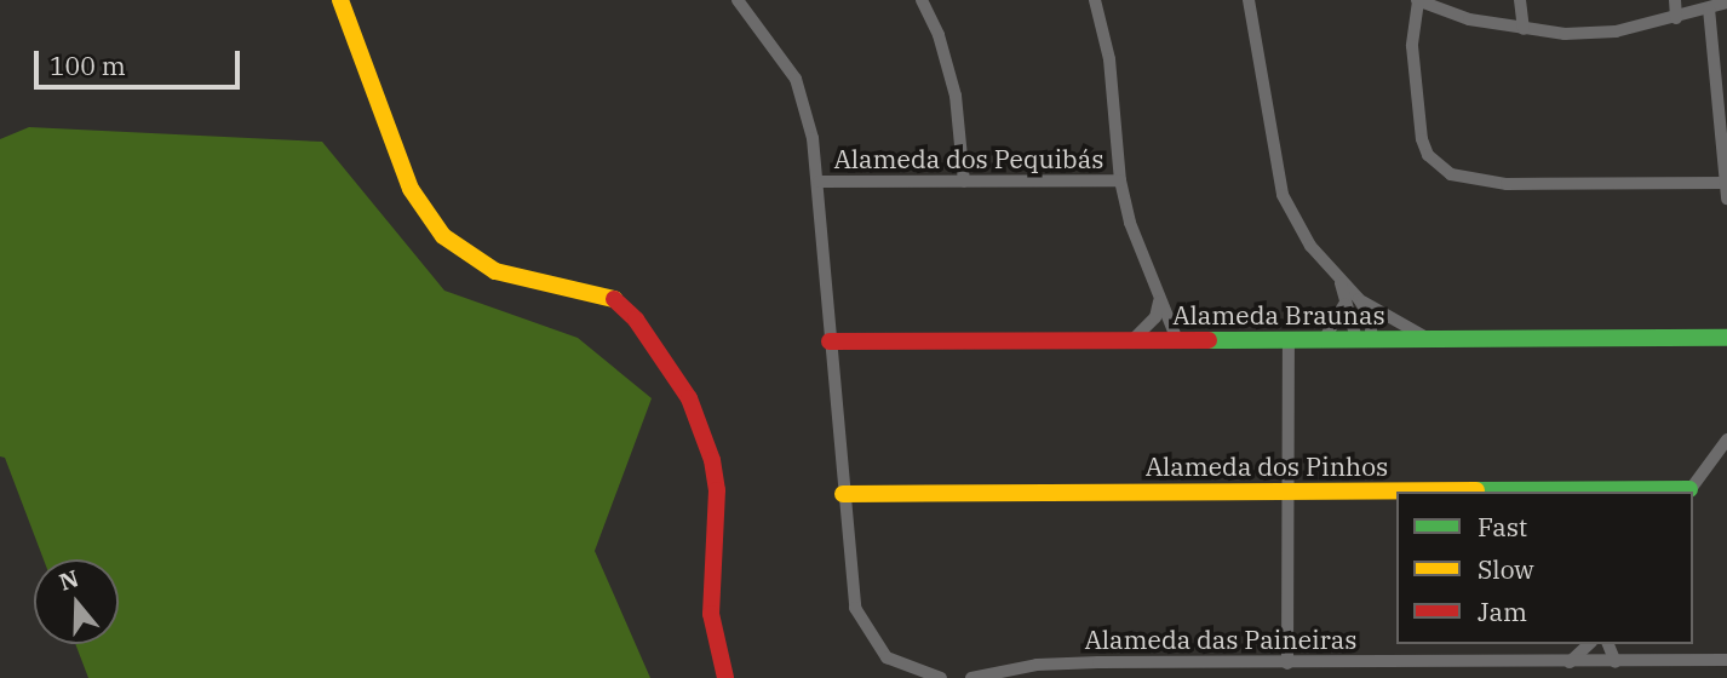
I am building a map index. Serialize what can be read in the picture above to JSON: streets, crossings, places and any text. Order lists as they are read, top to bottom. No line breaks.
{"streets":{"street":["Alameda dos Pequibás","Alameda Braunas","Alameda dos Pinhos","Alameda das Paineiras"]},"legend":["Fast","Slow","Jam"],"scale_bar":"100 m","north":"top"}
